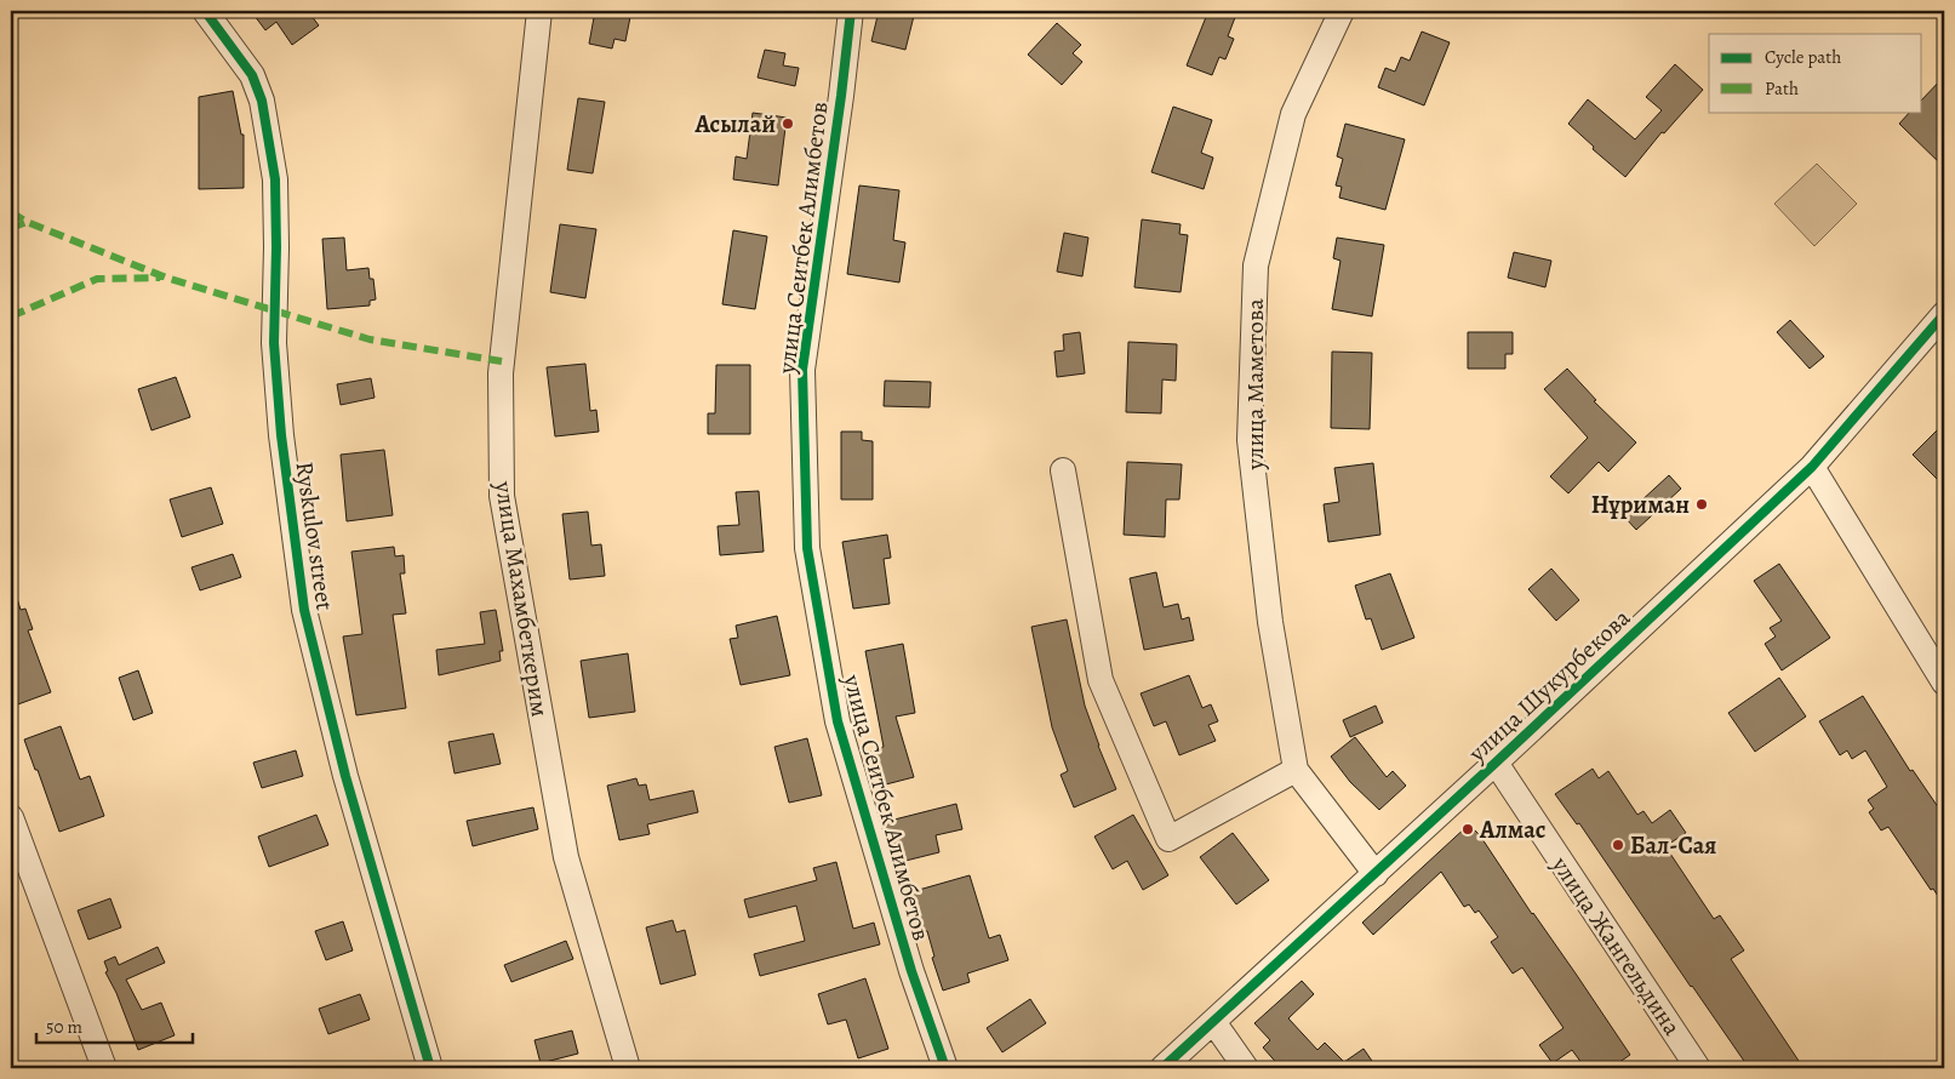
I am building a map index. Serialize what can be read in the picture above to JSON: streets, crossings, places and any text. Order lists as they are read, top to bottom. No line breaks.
{"streets":{"street":["улица Сеитбек Алимбетов","улица Маметова","Ryskulov street","улица Махамбеткерим","улица Шукурбекова","улица Жангельдина"]},"crossings":[["улица Маметова","улица Шукурбекова"],["улица Шукурбекова","улица Жангельдина"]],"places":["Асылай","Нұриман","Алмас","Бал-Сая"],"legend":["Cycle path","Path"],"scale_bar":"50 m"}
